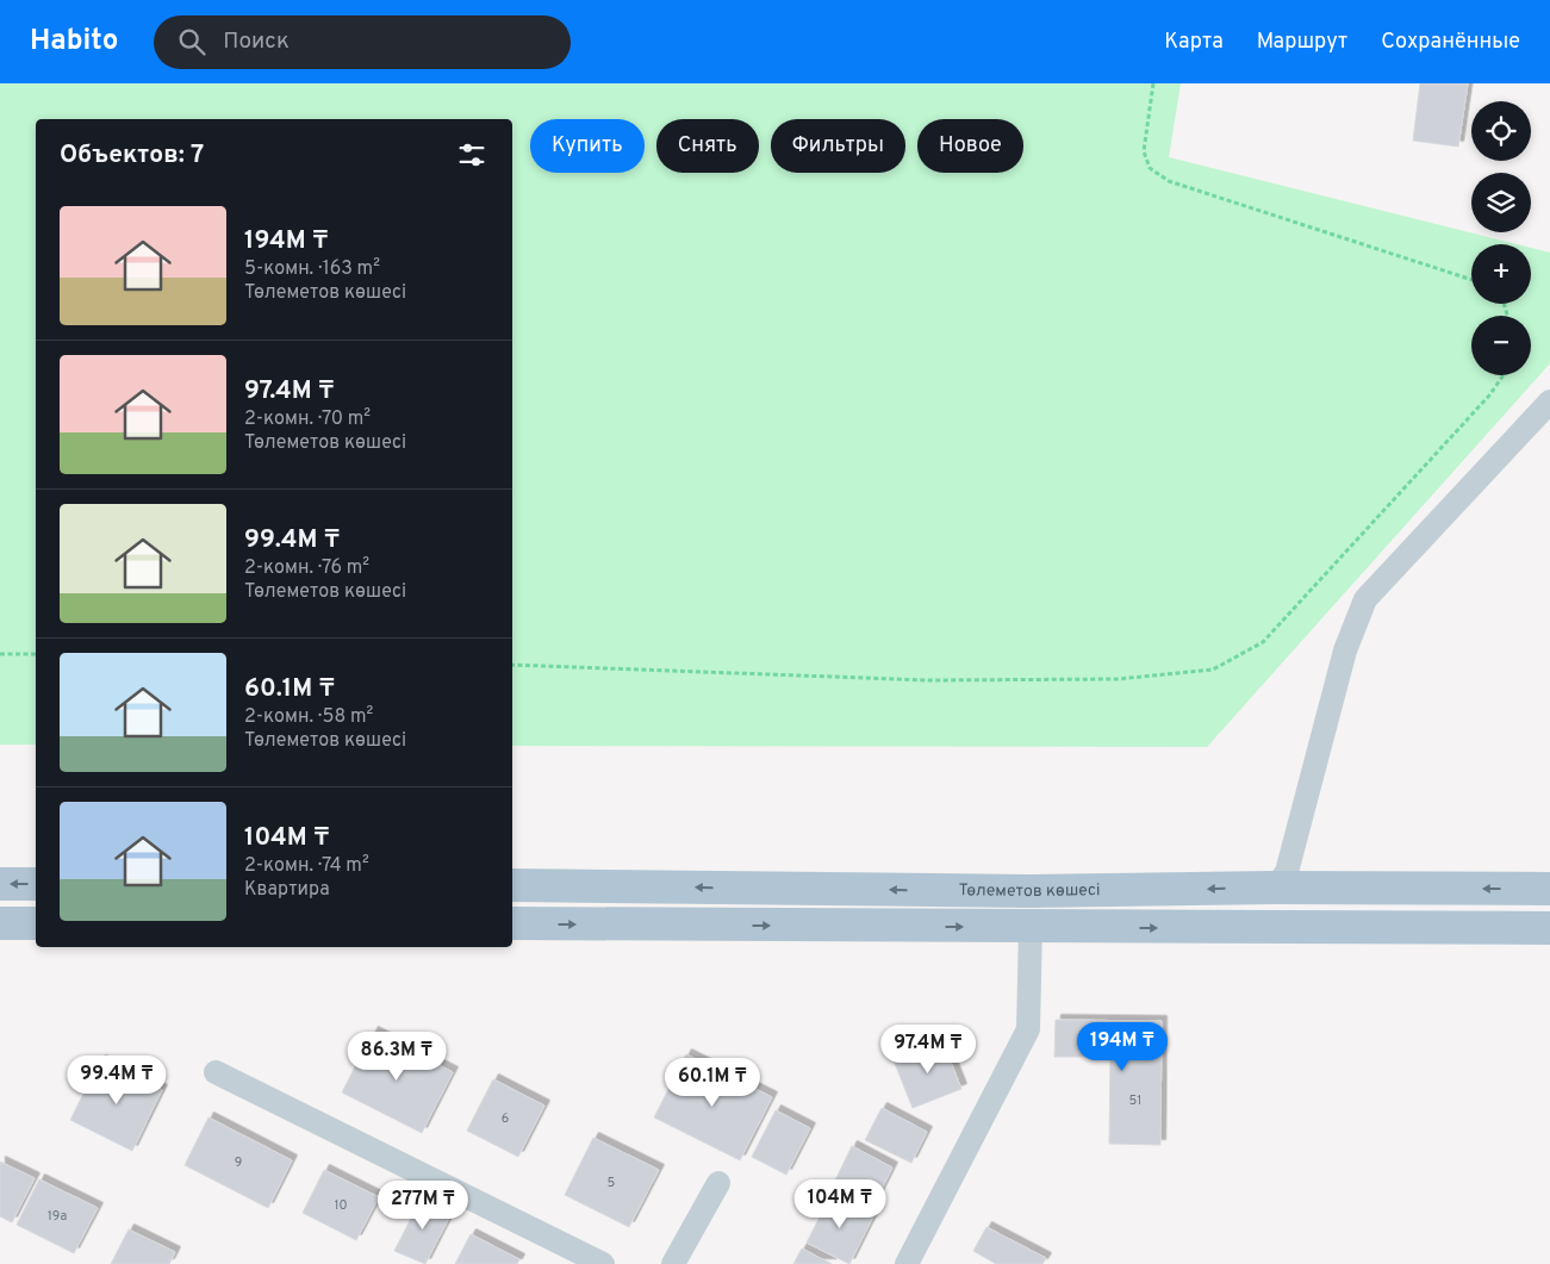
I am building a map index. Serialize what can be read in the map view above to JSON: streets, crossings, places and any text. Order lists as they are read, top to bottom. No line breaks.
{"streets":{"main road":["Төлеметов көшесі"]},"house_numbers":["51","6","9","5","10","19а"],"page":{"header":"Habito","search":"Поиск","nav":["Карта","Маршрут","Сохранённые"],"map_buttons":["+","−"],"chip":["Купить","Снять","Фильтры","Новое"],"heading":"Объектов: 7","list":[{"name":"194M ₸","note":"5-комн. · 163 m² · Төлеметов көшесі"},{"name":"97.4M ₸","note":"2-комн. · 70 m² · Төлеметов көшесі"},{"name":"99.4M ₸","note":"2-комн. · 76 m² · Төлеметов көшесі"},{"name":"60.1M ₸","note":"2-комн. · 58 m² · Төлеметов көшесі"},{"name":"104M ₸","note":"2-комн. · 74 m² · Квартира"}],"price":["194M ₸","97.4M ₸","86.3M ₸","99.4M ₸","60.1M ₸","104M ₸","277M ₸"]}}
